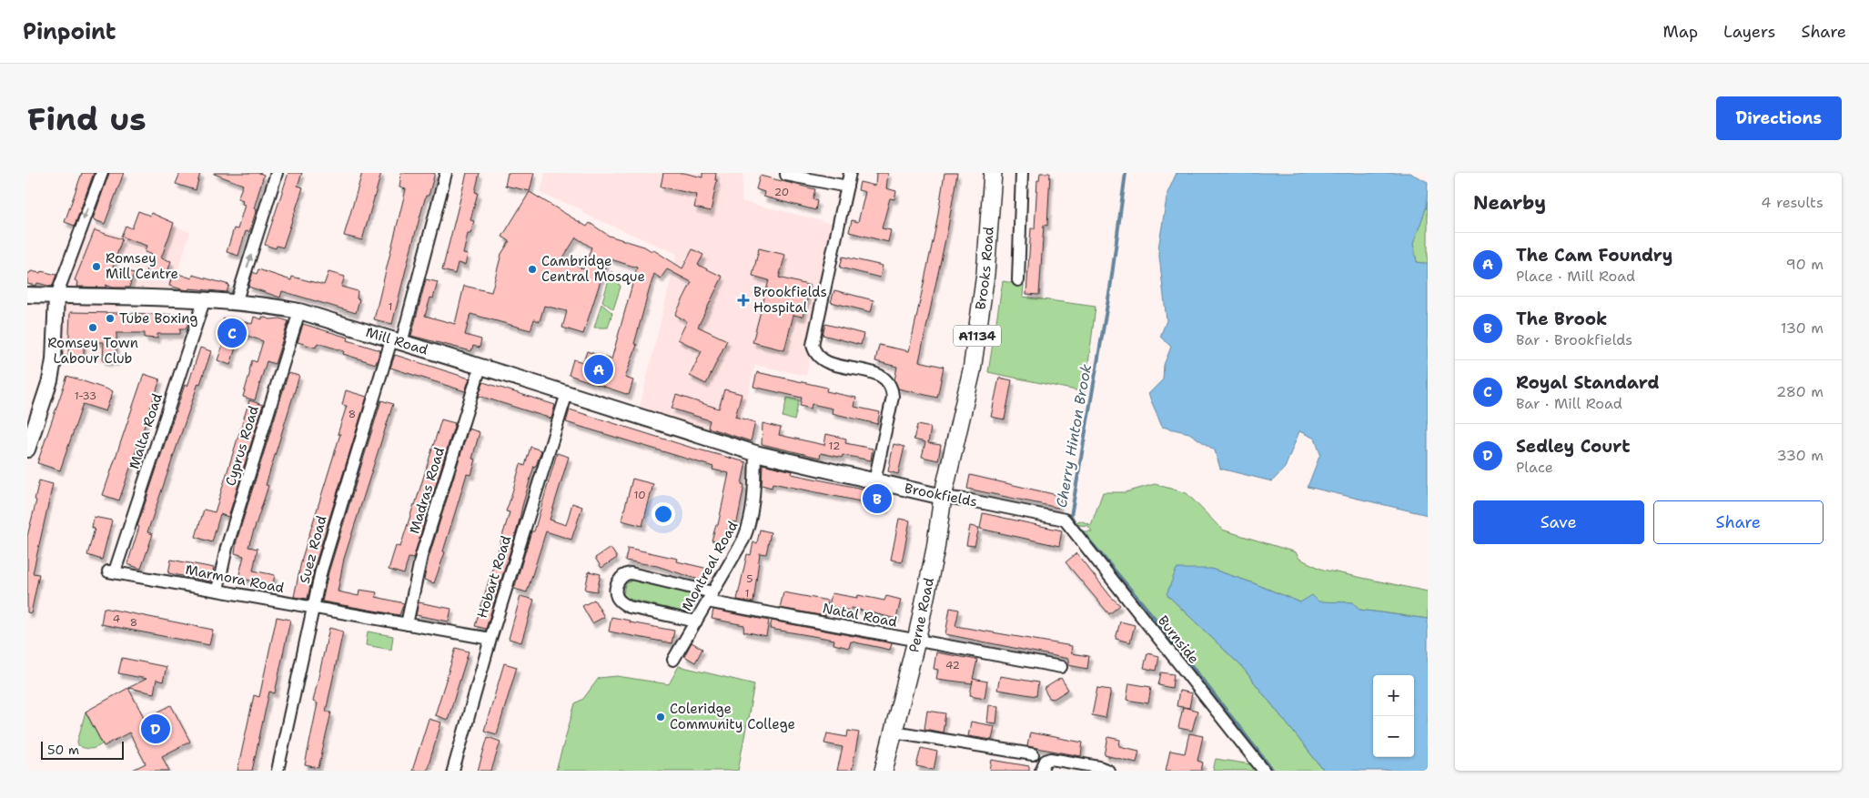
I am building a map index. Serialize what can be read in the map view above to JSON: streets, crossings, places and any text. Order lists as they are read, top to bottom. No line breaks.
{"streets":{"main road":["Brooks Road","A1134","Perne Road"],"street":["Mill Road","Malta Road","Cyprus Road","Madras Road","Brookfields","Suez Road","Montreal Road","Hobart Road","Marmora Road","Natal Road","Burnside"]},"crossings":[["Brooks Road","Brookfields"],["Brooks Road","Perne Road"],["Mill Road","Malta Road"],["Mill Road","Cyprus Road"],["Mill Road","Madras Road"],["Mill Road","Brookfields"],["Mill Road","Suez Road"],["Mill Road","Montreal Road"],["Mill Road","Hobart Road"],["Malta Road","Marmora Road"],["Cyprus Road","Marmora Road"],["Madras Road","Marmora Road"],["Brookfields","Montreal Road"],["Brookfields","Perne Road"],["Brookfields","Burnside"],["Suez Road","Marmora Road"],["Montreal Road","Natal Road"],["Hobart Road","Marmora Road"],["Perne Road","Natal Road"]],"water":["Cherry Hinton Brook"],"places":{"other":["Romsey Mill Centre","Cambridge Central Mosque","Tube Boxing","Romsey Town Labour Club","Coleridge Community College"],"health":["Brookfields Hospital"]},"house_numbers":["20","1","1-33","8","12","10","5","1","4","8","42"],"scale_bar":"50 m","page":{"header":"Pinpoint","nav":["Map","Layers","Share"],"buttons":["Directions",["Save","Share"]],"title":"Find us","heading":["Nearby","4 results"],"list":[{"mark":"A","name":"The Cam Foundry","note":"Place · Mill Road","value":"90 m"},{"mark":"B","name":"The Brook","note":"Bar · Brookfields","value":"130 m"},{"mark":"C","name":"Royal Standard","note":"Bar · Mill Road","value":"280 m"},{"mark":"D","name":"Sedley Court","note":"Place","value":"330 m"}],"pins":["C","A","B","D"],"map_buttons":["+","−"],"scale":"50 m"}}
